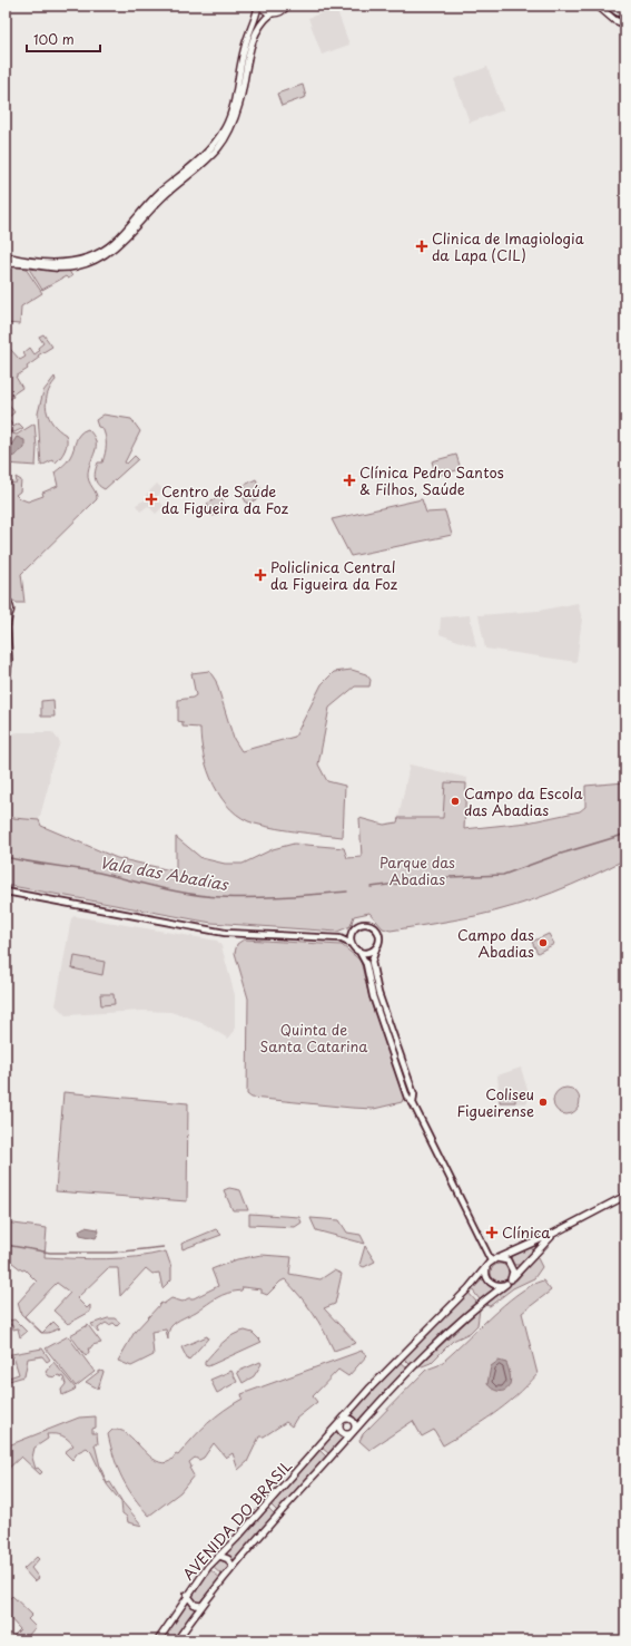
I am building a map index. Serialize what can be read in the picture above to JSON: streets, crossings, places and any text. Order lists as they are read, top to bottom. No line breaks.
{"streets":{"main road":["AVENIDA DO BRASIL"]},"water":["Vala das Abadias"],"parks":["Parque das Abadias","Quinta de Santa Catarina"],"places":{"health":["Clinica de Imagiologia da Lapa (CIL)","Clínica Pedro Santos & Filhos, Saúde","Centro de Saúde da Figueira da Foz","Policlinica Central da Figueira da Foz","Clínica"],"other":["Campo da Escola das Abadias","Campo das Abadias","Coliseu Figueirense"]},"scale_bar":"100 m"}
